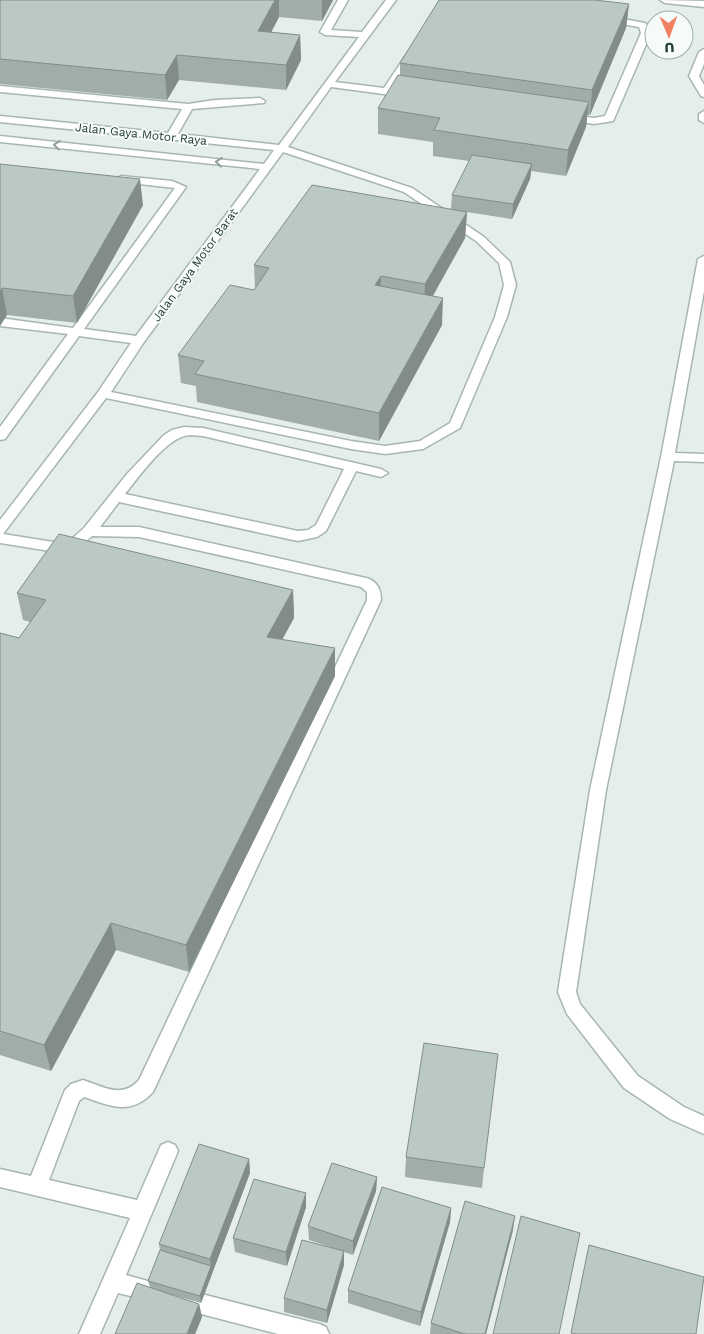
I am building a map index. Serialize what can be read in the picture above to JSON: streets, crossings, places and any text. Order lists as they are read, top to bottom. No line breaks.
{"streets":{"street":["Jalan Gaya Motor Raya","Jalan Gaya Motor Barat"]},"crossings":[["Jalan Gaya Motor Raya","Jalan Gaya Motor Barat"]],"north":"bottom"}
